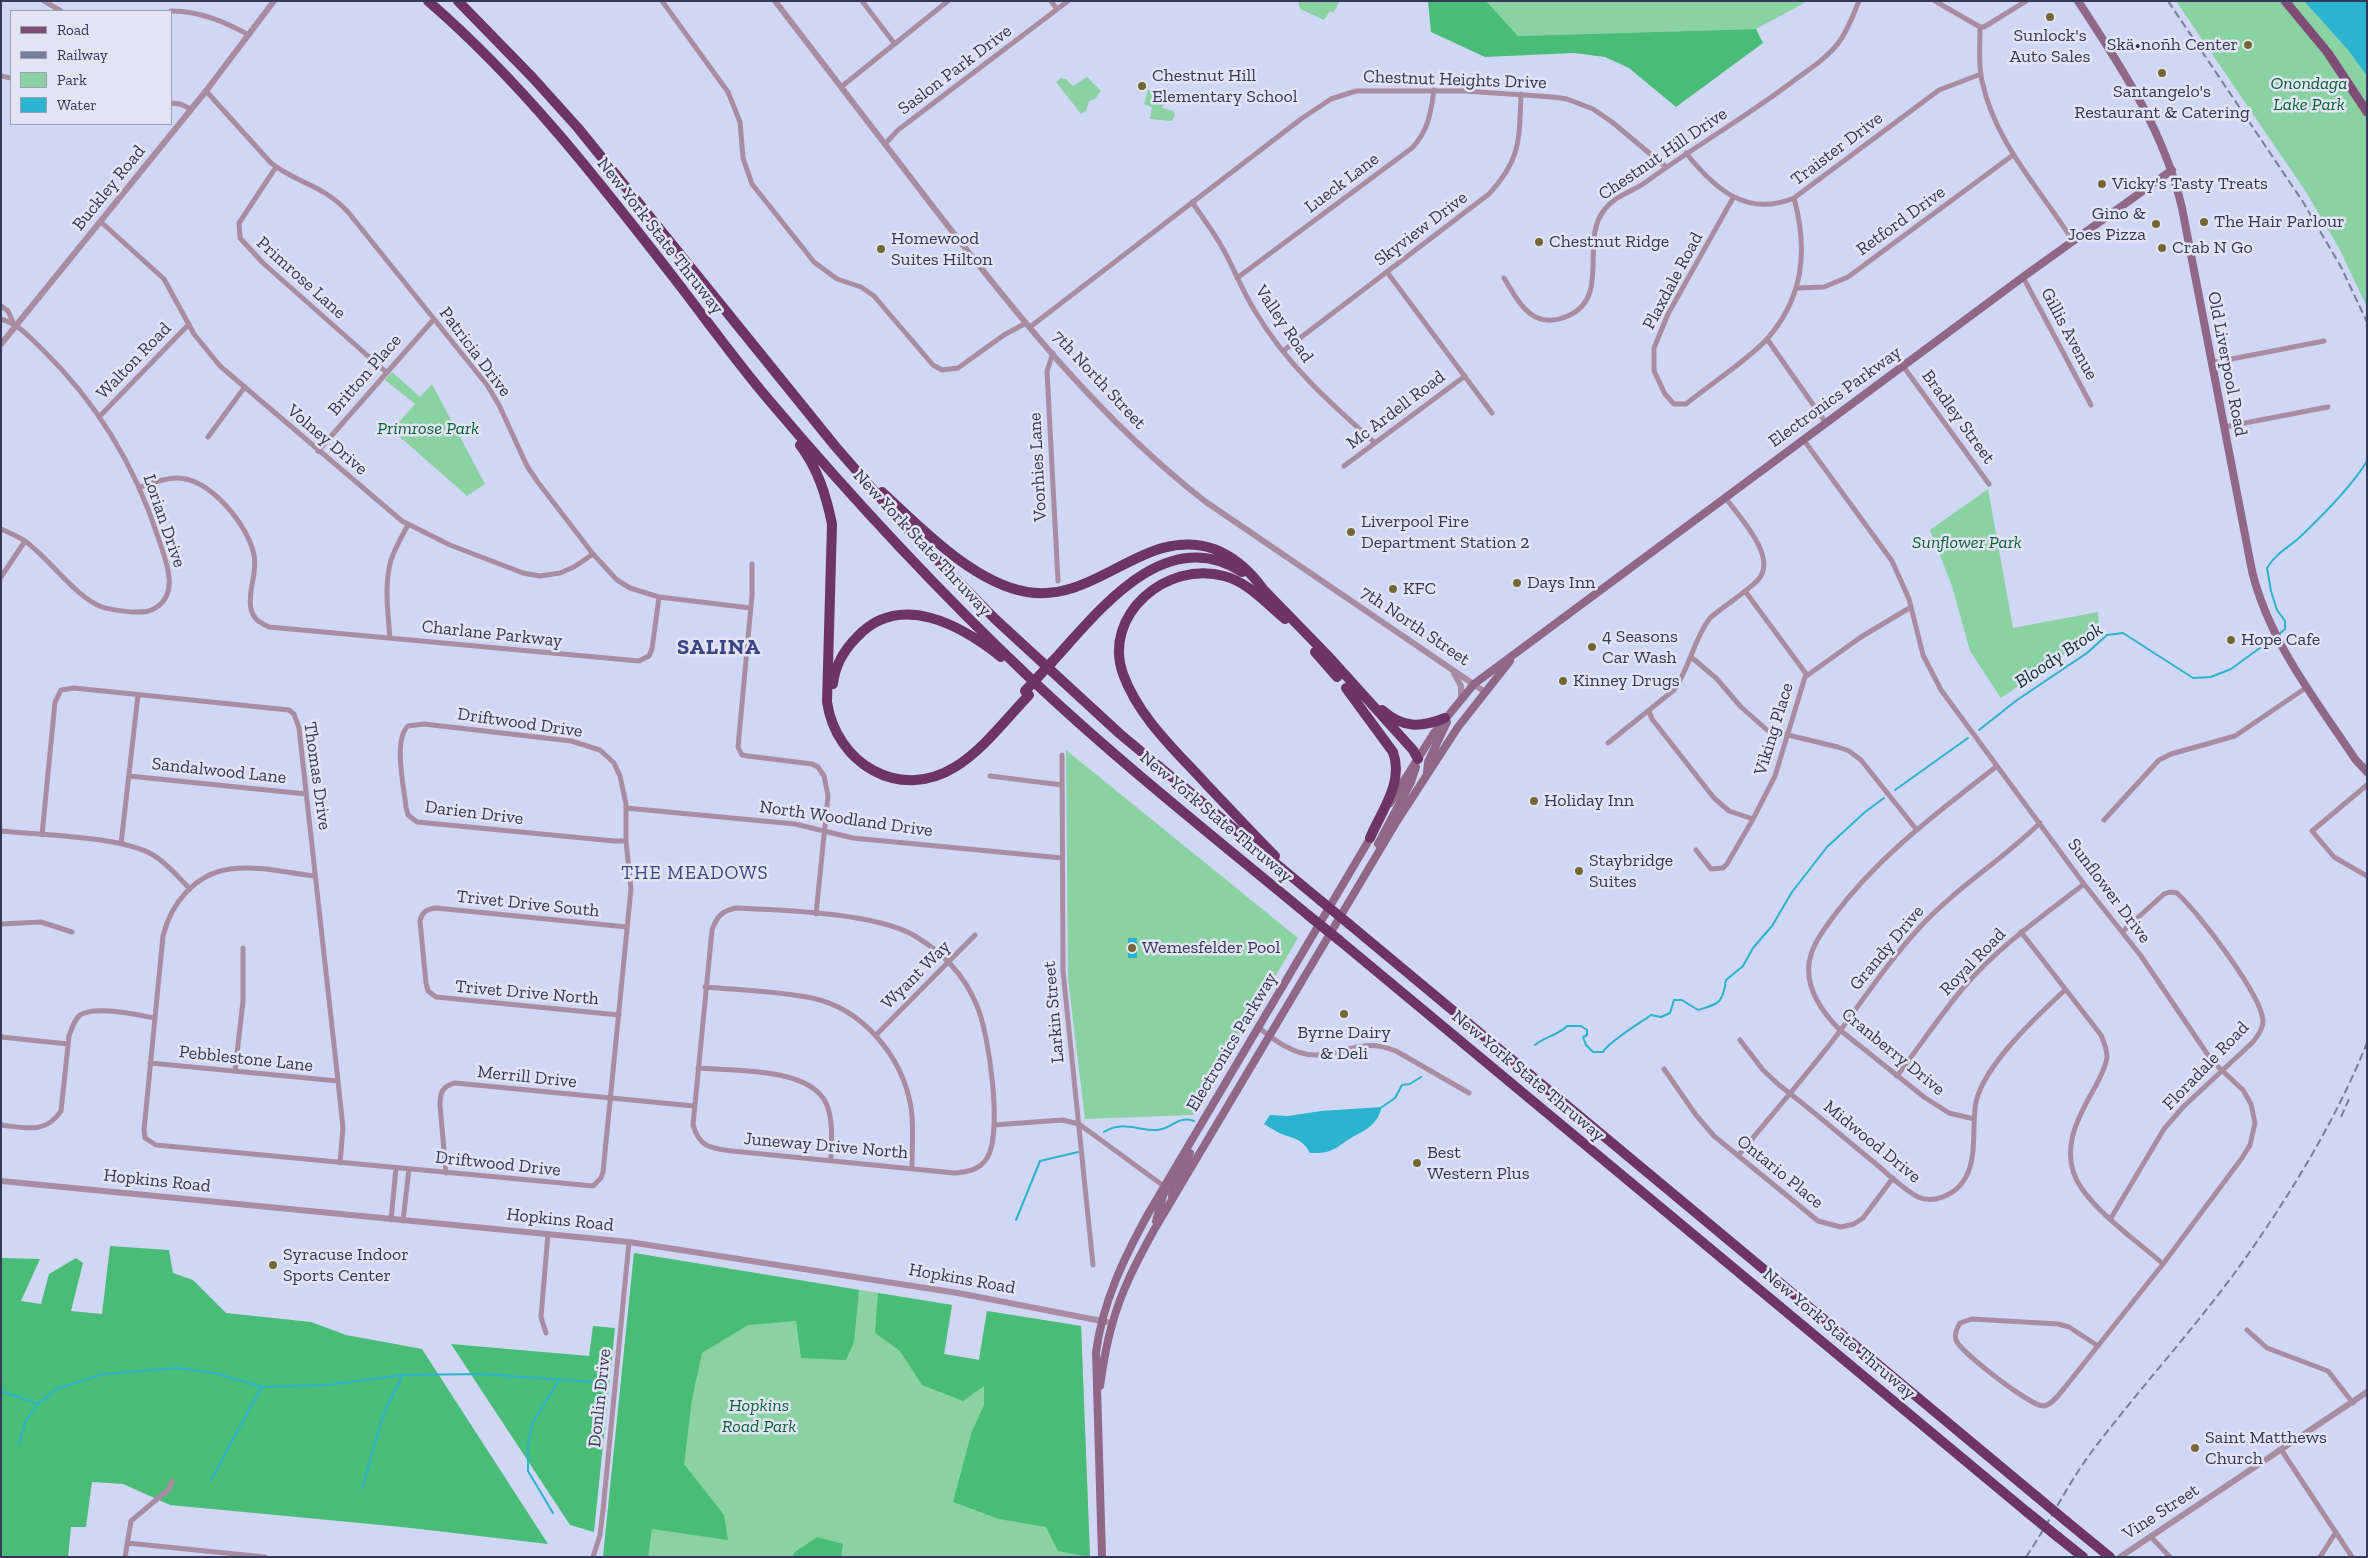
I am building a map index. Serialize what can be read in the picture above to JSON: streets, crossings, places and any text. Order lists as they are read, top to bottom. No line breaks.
{"streets":{"highway":["New York State Thruway"],"main road":["Old Liverpool Road","Electronics Parkway"],"street":["Saslon Park Drive","Chestnut Heights Drive","Traister Drive","Chestnut Hill Drive","Lueck Lane","Buckley Road","Retford Drive","Skyview Drive","Primrose Lane","Plaxdale Road","Valley Road","Gillis Avenue","Patricia Drive","Walton Road","Britton Place","7th North Street","Mc Ardell Road","Bradley Street","Volney Drive","Voorhies Lane","Lorian Drive","Charlane Parkway","Driftwood Drive","Viking Place","Sandalwood Lane","Thomas Drive","Darien Drive","North Woodland Drive","Sunflower Drive","Trivet Drive South","Grandy Drive","Royal Road","Wyant Way","Trivet Drive North","Larkin Street","Cranberry Drive","Pebblestone Lane","Floradale Road","Merrill Drive","Midwood Drive","Juneway Drive North","Ontario Place","Hopkins Road","Donlin Drive","Vine Street"]},"crossings":[["Saslon Park Drive","7th North Street"],["Chestnut Heights Drive","Chestnut Hill Drive"],["Chestnut Heights Drive","Lueck Lane"],["Chestnut Heights Drive","Skyview Drive"],["Chestnut Heights Drive","Valley Road"],["Chestnut Heights Drive","7th North Street"],["Traister Drive","Chestnut Hill Drive"],["Traister Drive","Plaxdale Road"],["Lueck Lane","Valley Road"],["Buckley Road","Patricia Drive"],["Buckley Road","Volney Drive"],["Buckley Road","Lorian Drive"],["Skyview Drive","Valley Road"],["Primrose Lane","Patricia Drive"],["Primrose Lane","Britton Place"],["Valley Road","Mc Ardell Road"],["Gillis Avenue","Electronics Parkway"],["Patricia Drive","Britton Place"],["Patricia Drive","Volney Drive"],["Patricia Drive","Charlane Parkway"],["Walton Road","Volney Drive"],["Walton Road","Lorian Drive"],["Old Liverpool Road","Electronics Parkway"],["Britton Place","Volney Drive"],["7th North Street","Electronics Parkway"],["7th North Street","Voorhies Lane"],["Electronics Parkway","Bradley Street"],["Electronics Parkway","Sunflower Drive"],["Electronics Parkway","Hopkins Road"],["Lorian Drive","Charlane Parkway"],["Driftwood Drive","Thomas Drive"],["Driftwood Drive","Darien Drive"],["Driftwood Drive","North Woodland Drive"],["Driftwood Drive","Trivet Drive South"],["Driftwood Drive","Trivet Drive North"],["Driftwood Drive","Pebblestone Lane"],["Driftwood Drive","Merrill Drive"],["Viking Place","Sunflower Drive"],["Sandalwood Lane","Thomas Drive"],["Thomas Drive","Pebblestone Lane"],["North Woodland Drive","Larkin Street"],["Sunflower Drive","Grandy Drive"],["Sunflower Drive","Royal Road"],["Sunflower Drive","Cranberry Drive"],["Sunflower Drive","Floradale Road"],["Trivet Drive South","Trivet Drive North"],["Grandy Drive","Cranberry Drive"],["Grandy Drive","Midwood Drive"],["Grandy Drive","Ontario Place"],["Royal Road","Cranberry Drive"],["Wyant Way","Juneway Drive North"],["Cranberry Drive","Midwood Drive"],["Merrill Drive","Juneway Drive North"],["Midwood Drive","Ontario Place"],["Hopkins Road","Donlin Drive"]],"districts":["SALINA","THE MEADOWS"],"water":["Bloody Brook"],"parks":["Onondaga Lake Park","Primrose Park","Sunflower Park","Hopkins Road Park"],"places":["Sunlock's Auto Sales","Skä•noñh Center","Santangelo's Restaurant & Catering","Chestnut Hill Elementary School","Vicky's Tasty Treats","The Hair Parlour","Gino & Joes Pizza","Chestnut Ridge","Crab N Go","Homewood Suites Hilton","Liverpool Fire Department Station 2","Days Inn","KFC","Hope Cafe","4 Seasons Car Wash","Kinney Drugs","Holiday Inn","Staybridge Suites","Wemesfelder Pool","Byrne Dairy & Deli","Best Western Plus","Syracuse Indoor Sports Center","Saint Matthews Church"],"legend":["Road","Railway","Park","Water"]}
